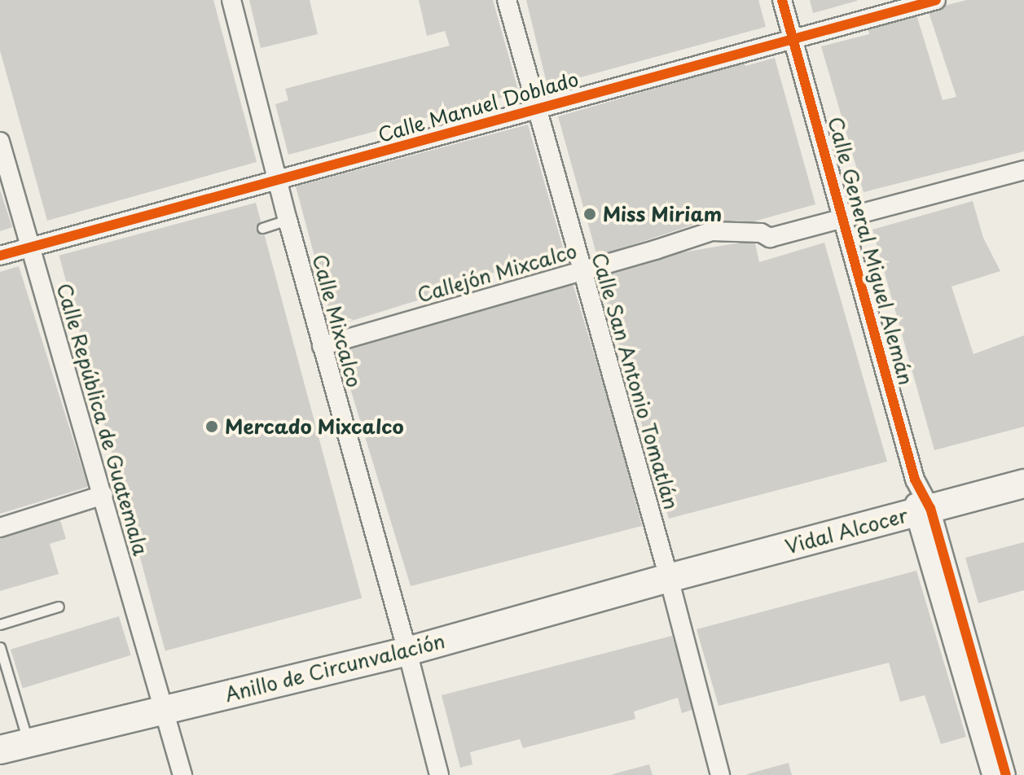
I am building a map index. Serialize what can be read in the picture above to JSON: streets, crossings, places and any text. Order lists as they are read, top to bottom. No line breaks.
{"streets":{"main road":["Vidal Alcocer","Anillo de Circunvalación"],"street":["Calle Manuel Doblado","Calle General Miguel Alemán","Callejón Mixcalco","Calle Mixcalco","Calle San Antonio Tomatlán","Calle República de Guatemala"]},"crossings":[["Calle Manuel Doblado","Calle General Miguel Alemán"],["Calle Manuel Doblado","Calle Mixcalco"],["Calle Manuel Doblado","Calle San Antonio Tomatlán"],["Calle Manuel Doblado","Calle República de Guatemala"],["Calle General Miguel Alemán","Callejón Mixcalco"],["Calle General Miguel Alemán","Vidal Alcocer"],["Callejón Mixcalco","Calle Mixcalco"],["Callejón Mixcalco","Calle San Antonio Tomatlán"],["Calle Mixcalco","Anillo de Circunvalación"],["Calle San Antonio Tomatlán","Vidal Alcocer"],["Calle San Antonio Tomatlán","Anillo de Circunvalación"],["Calle República de Guatemala","Anillo de Circunvalación"],["Vidal Alcocer","Anillo de Circunvalación"]],"places":["Miss Miriam","Mercado Mixcalco"]}
